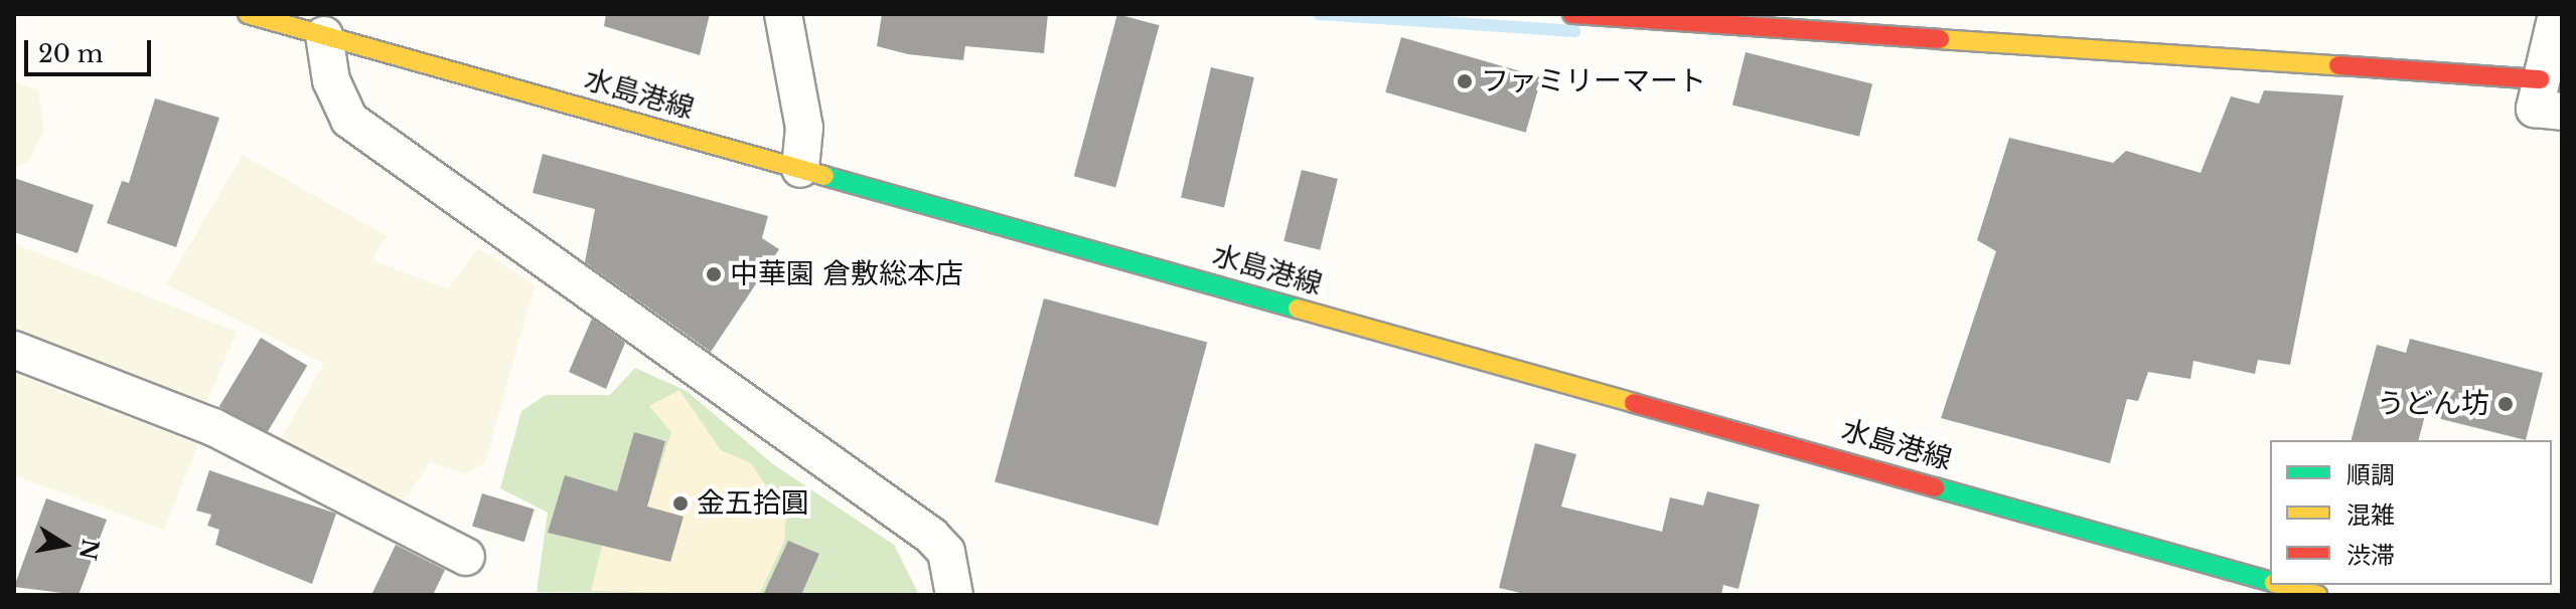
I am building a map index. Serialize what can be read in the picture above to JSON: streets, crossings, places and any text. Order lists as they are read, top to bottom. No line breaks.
{"streets":{"main road":["水島港線"]},"places":["ファミリーマート","中華園 倉敷総本店","うどん坊","金五拾圓"],"legend":["順調","混雑","渋滞"],"scale_bar":"20 m","north":"right"}
